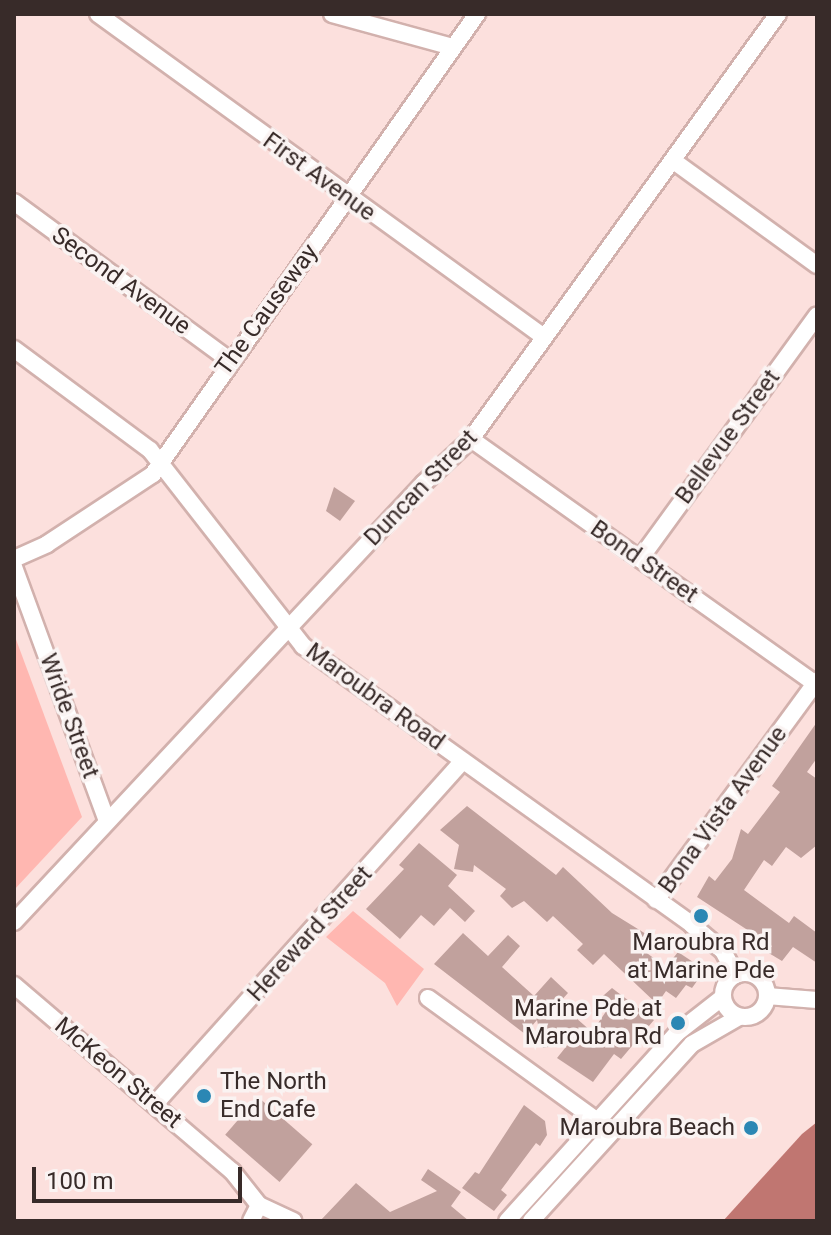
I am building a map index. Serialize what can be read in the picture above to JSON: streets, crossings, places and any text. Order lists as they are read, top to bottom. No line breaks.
{"streets":{"street":["First Avenue","Second Avenue","The Causeway","Bellevue Street","Duncan Street","Bond Street","Maroubra Road","Wride Street","Bona Vista Avenue","Hereward Street","McKeon Street"]},"crossings":[["First Avenue","The Causeway"],["First Avenue","Duncan Street"],["Second Avenue","The Causeway"],["The Causeway","Maroubra Road"],["Bellevue Street","Bond Street"],["Duncan Street","Bond Street"],["Duncan Street","Maroubra Road"],["Duncan Street","Wride Street"],["Bond Street","Bona Vista Avenue"],["Maroubra Road","Bona Vista Avenue"],["Maroubra Road","Hereward Street"],["Hereward Street","McKeon Street"]],"places":["Maroubra Rd at Marine Pde","Marine Pde at Maroubra Rd","The North End Cafe","Maroubra Beach"],"scale_bar":"100 m"}
